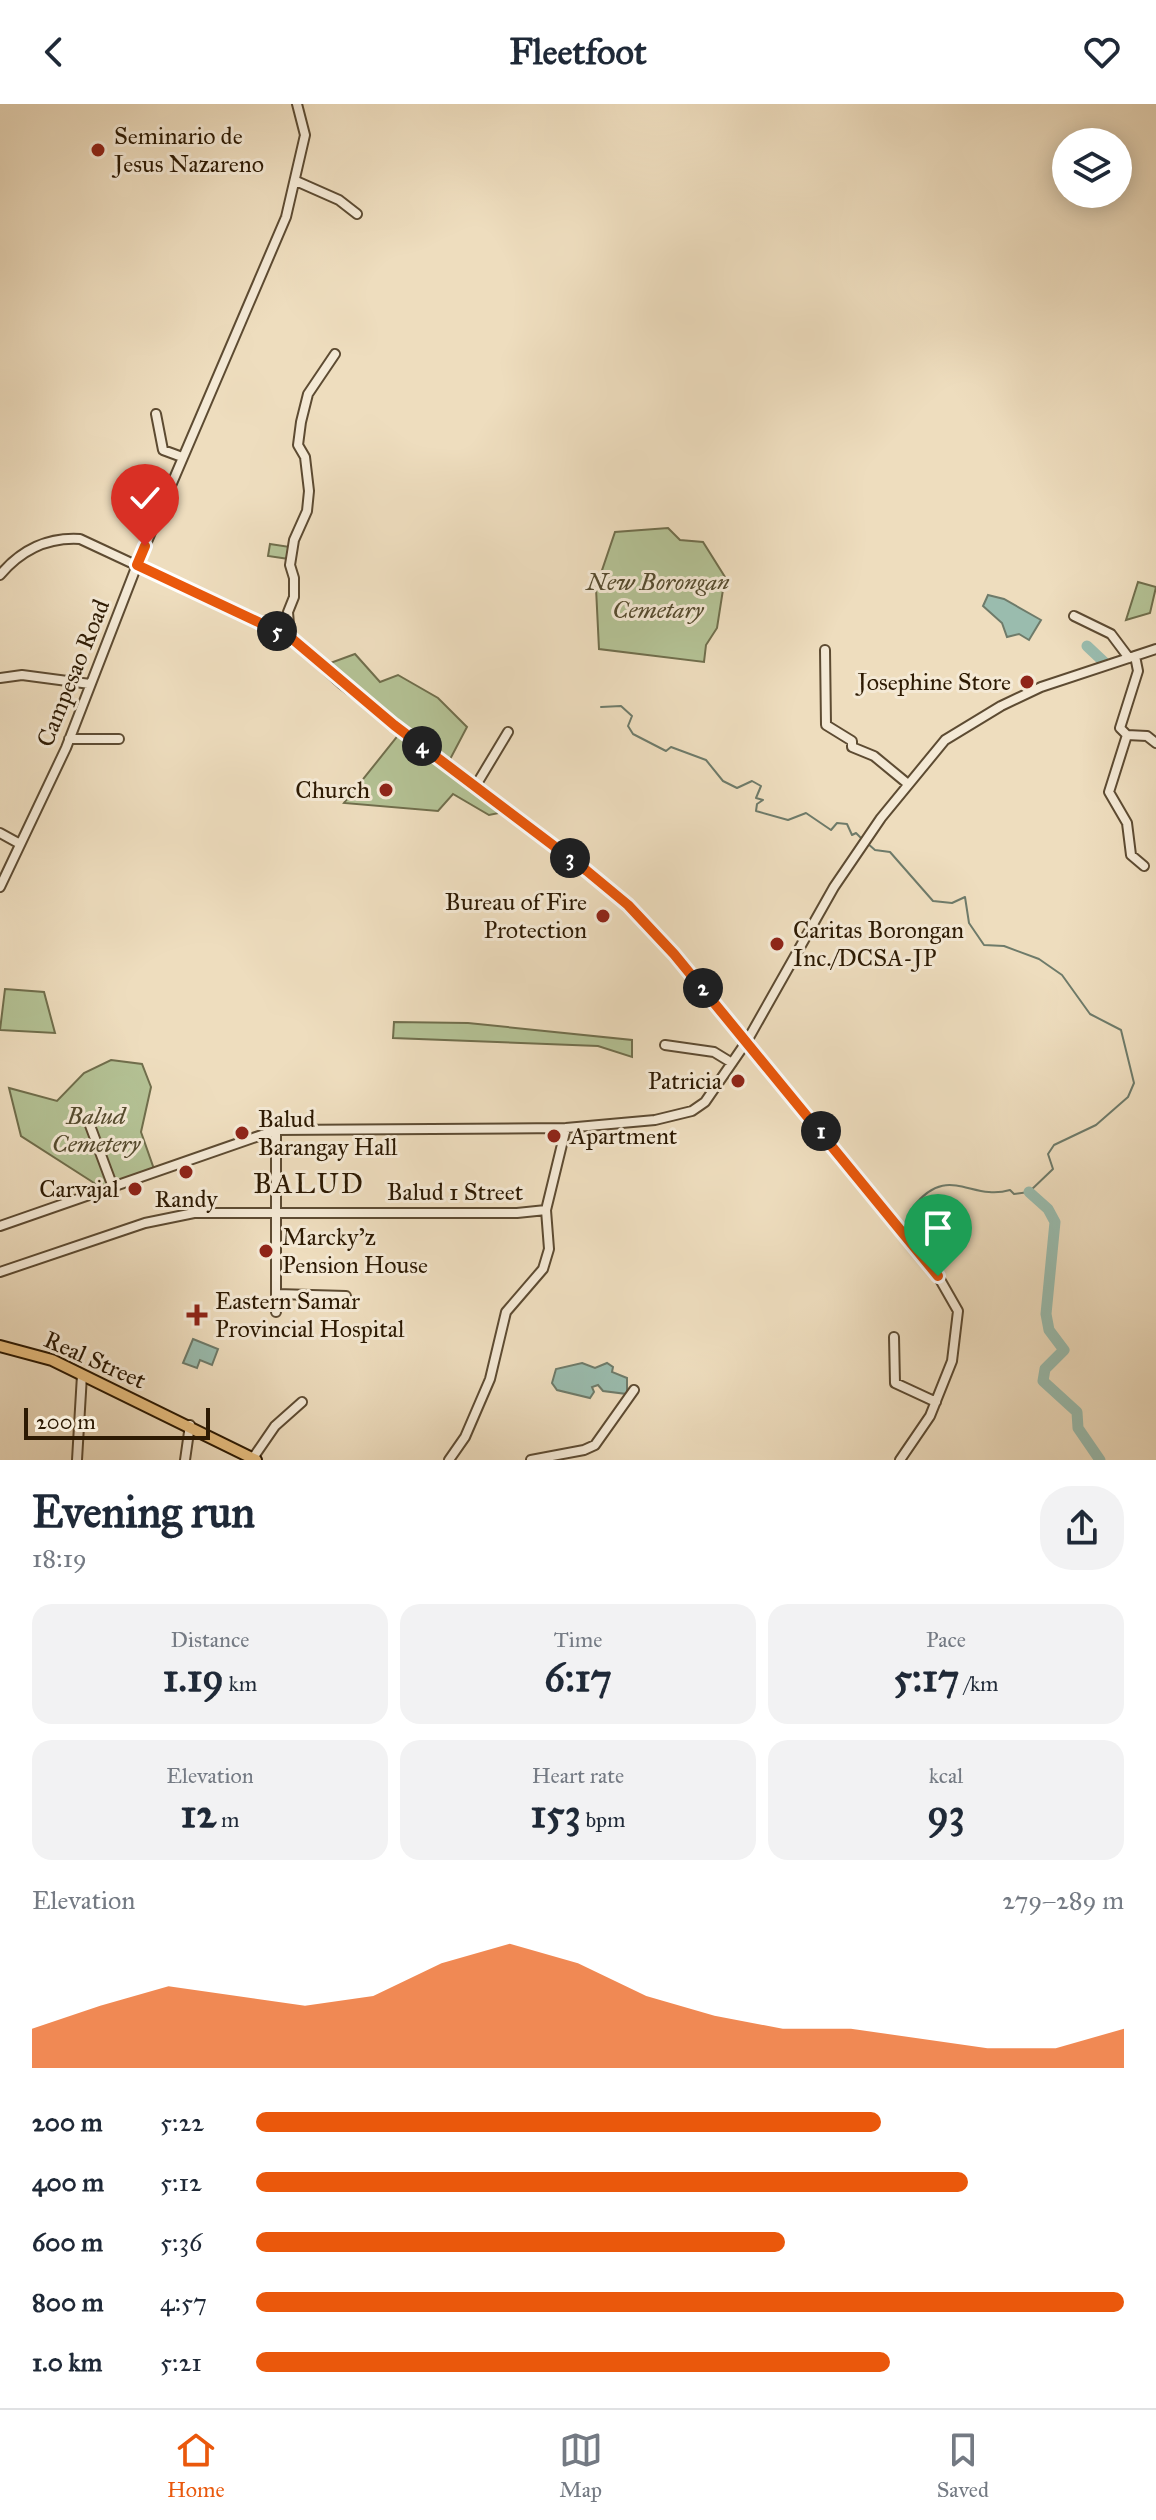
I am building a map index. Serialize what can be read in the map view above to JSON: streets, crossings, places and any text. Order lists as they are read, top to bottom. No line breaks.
{"streets":{"main road":["Real Street"],"street":["Campesao Road","Balud 1 Street"]},"districts":["BALUD"],"parks":["New Borongan Cemetary","Balud Cemetery"],"places":{"other":["Seminario de Jesus Nazareno","Josephine Store","Church","Bureau of Fire Protection","Caritas Borongan Inc./DCSA-JP","Patricia","Balud Barangay Hall","Apartment","Randy","Carvajal","Marcky'z Pension House"],"health":["Eastern Samar Provincial Hospital"]},"scale_bar":"200 m","page":{"header":"Fleetfoot","pins":["5","4","3","2","1"],"scale":"200 m","heading":["Evening run","18:19"],"stats":[["Distance","1.19 km"],["Time","6:17"],["Pace","5:17 /km"],["Elevation","12 m"],["Heart rate","153 bpm"],["kcal","93"]],"chart":["Elevation","279–289 m"],"list":[{"name":"200 m","note":"5:22"},{"name":"400 m","note":"5:12"},{"name":"600 m","note":"5:36"},{"name":"800 m","note":"4:57"},{"name":"1.0 km","note":"5:21"}],"tabs":["Home","Map","Saved"]}}
